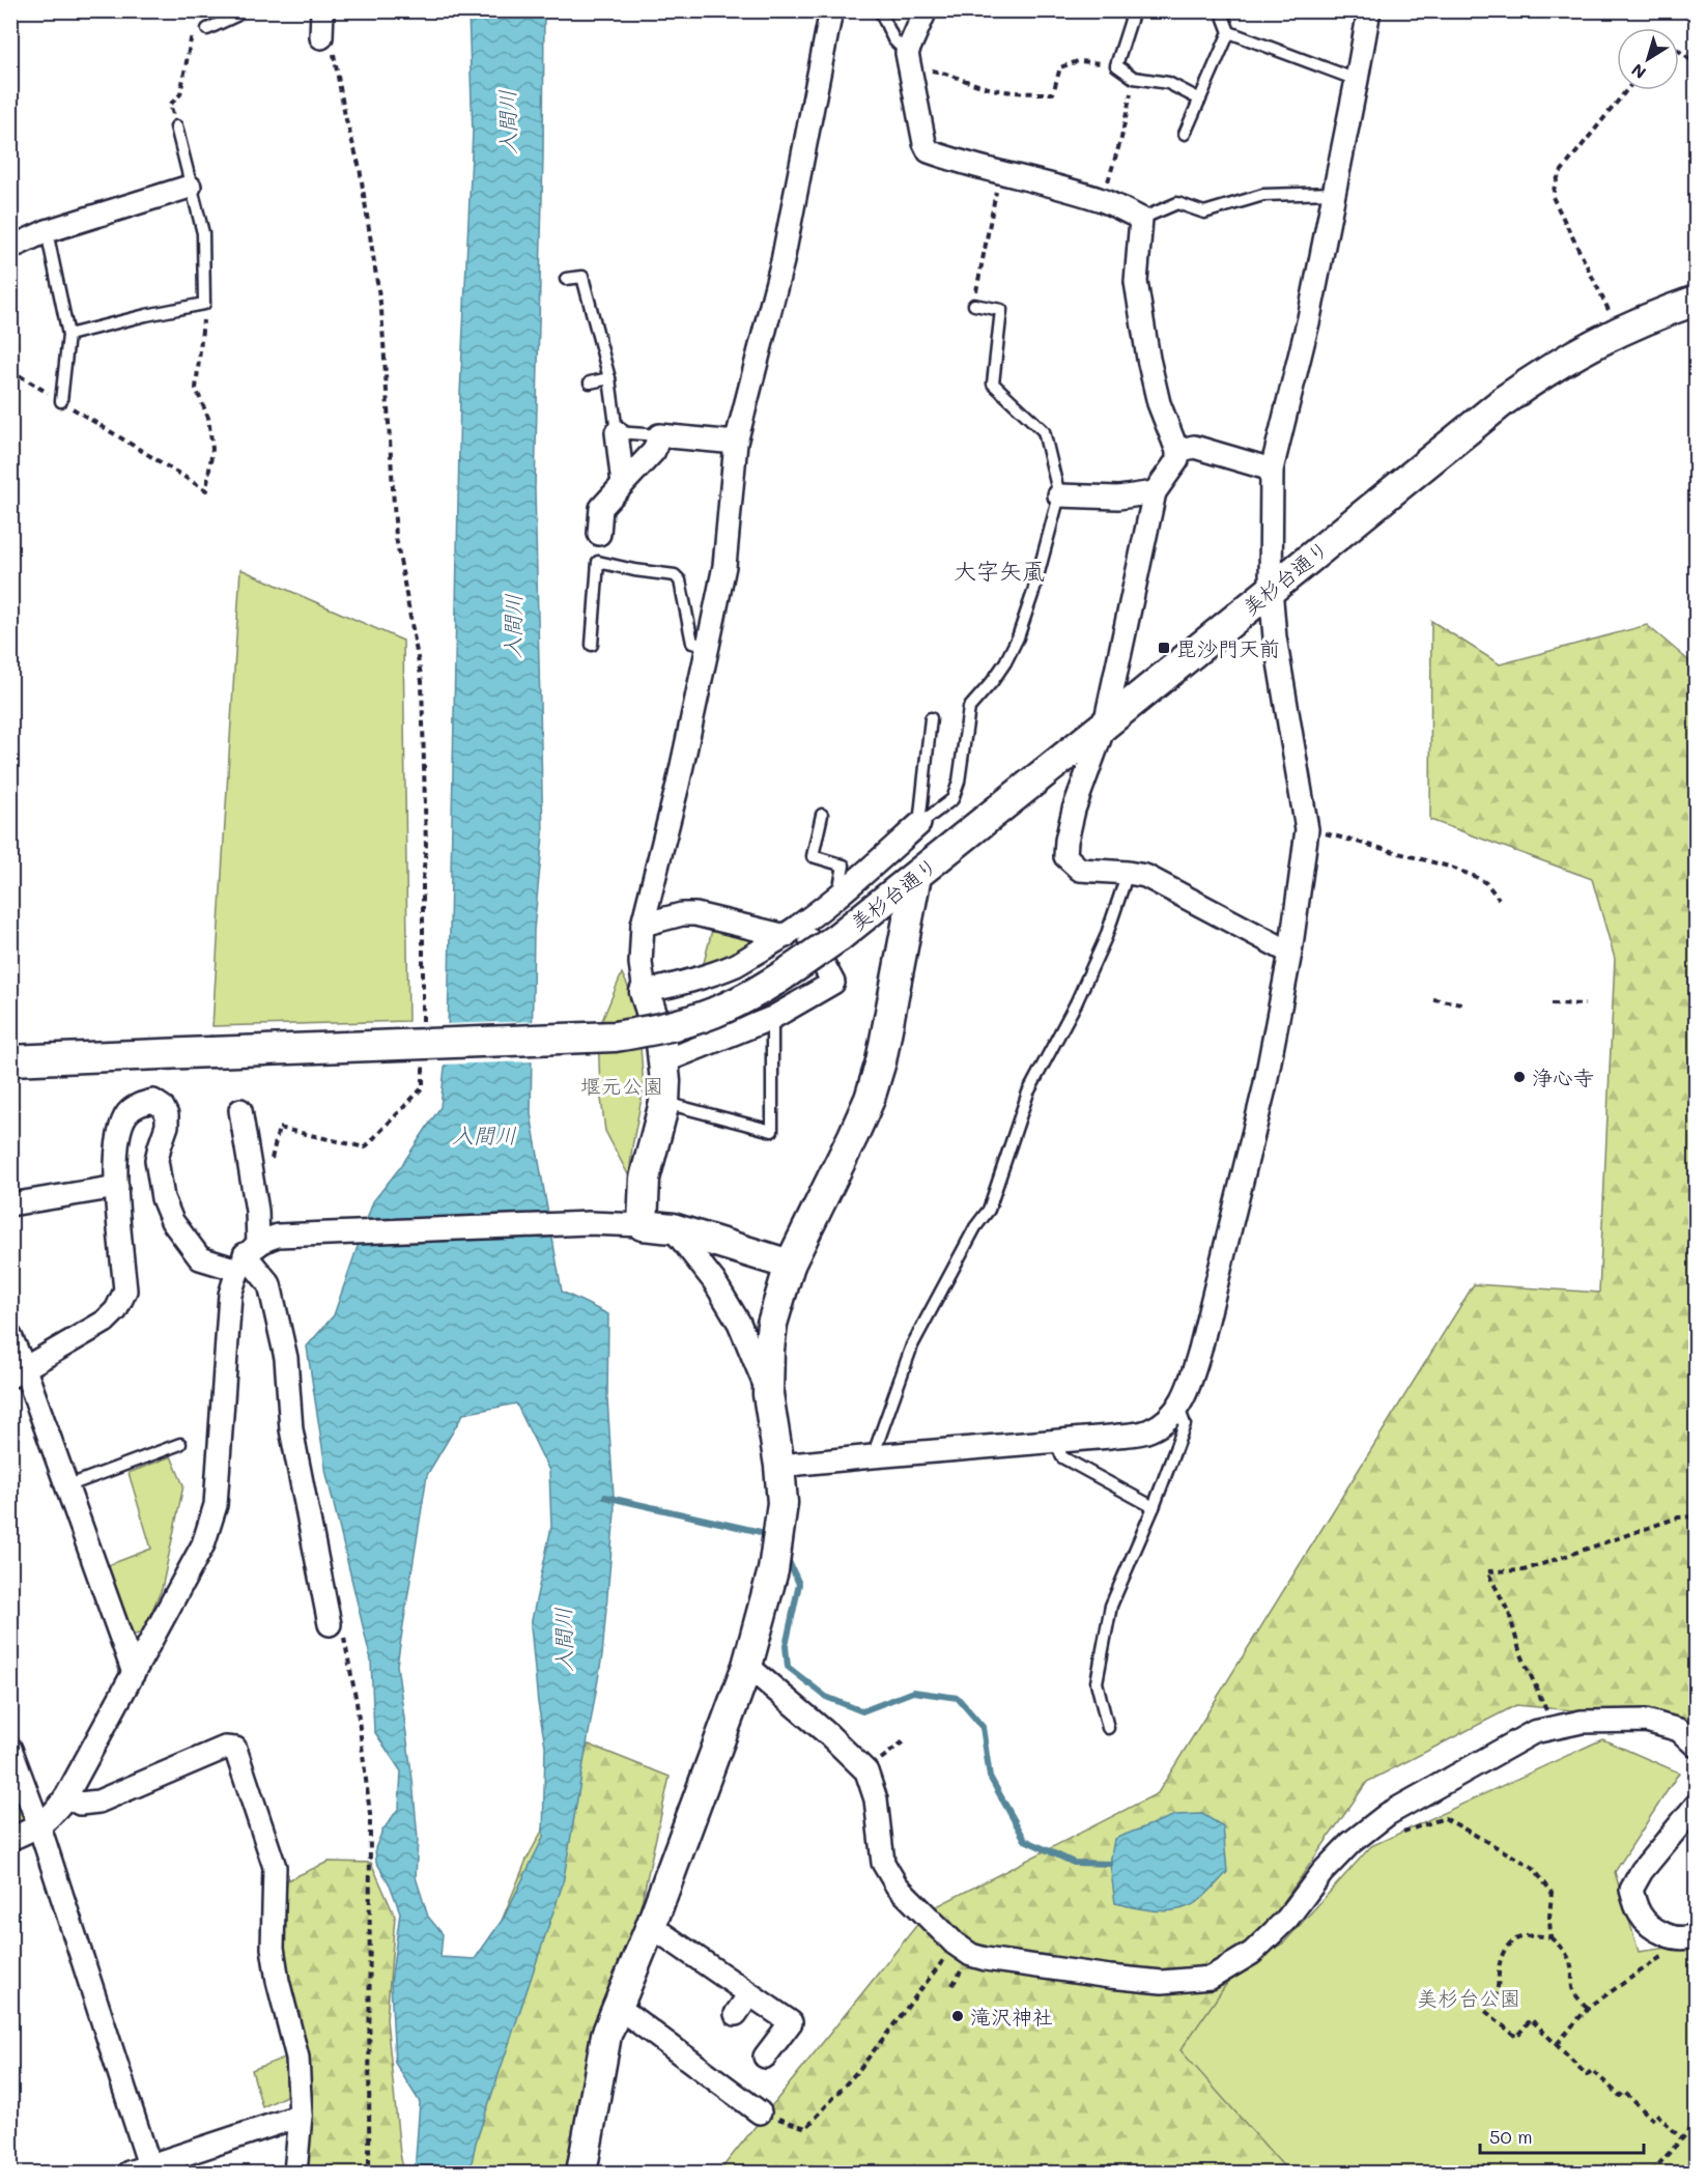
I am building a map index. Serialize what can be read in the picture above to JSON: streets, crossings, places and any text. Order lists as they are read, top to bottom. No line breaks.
{"streets":{"street":["美杉台通り"]},"districts":["大字矢颪"],"water":["入間川"],"parks":["堰元公園","美杉台公園"],"places":{"transit":["毘沙門天前"],"other":["浄心寺","滝沢神社"]},"scale_bar":"50 m","north":"bottom left"}
